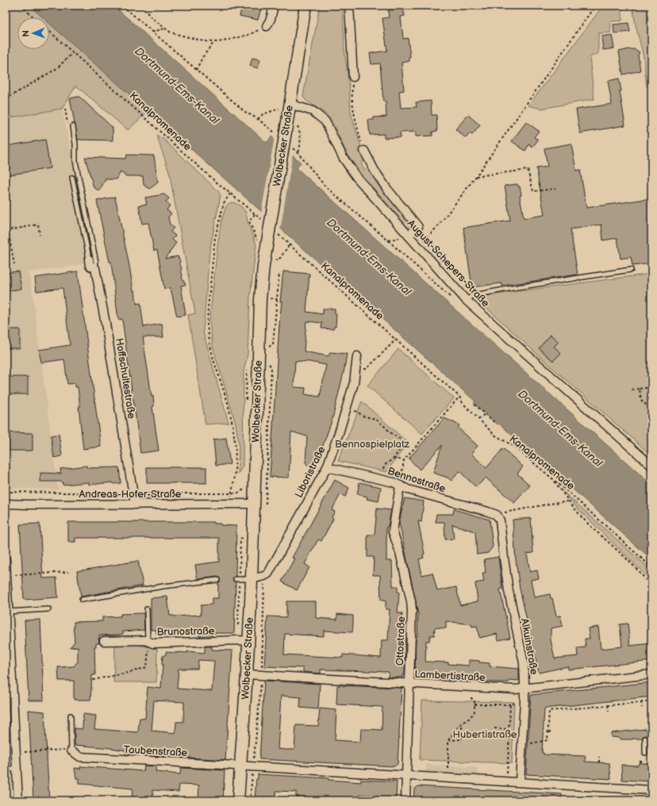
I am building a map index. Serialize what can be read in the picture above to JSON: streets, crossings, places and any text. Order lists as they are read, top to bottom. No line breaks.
{"streets":{"main road":["Wolbecker Straße"],"street":["August-Schepers-Straße","Hoffschultestraße","Liboristraße","Bennostraße","Andreas-Hofer-Straße","Brunostraße","Ottostraße","Alkuinstraße","Lambertistraße","Taubenstraße"],"path":["Kanalpromenade"]},"crossings":[["Kanalpromenade","Wolbecker Straße"],["Wolbecker Straße","August-Schepers-Straße"],["Wolbecker Straße","Liboristraße"],["Wolbecker Straße","Andreas-Hofer-Straße"],["Wolbecker Straße","Brunostraße"],["Wolbecker Straße","Lambertistraße"],["Wolbecker Straße","Taubenstraße"],["Hoffschultestraße","Andreas-Hofer-Straße"],["Liboristraße","Bennostraße"],["Bennostraße","Ottostraße"],["Bennostraße","Alkuinstraße"],["Ottostraße","Lambertistraße"],["Alkuinstraße","Lambertistraße"]],"water":["Dortmund-Ems-Kanal"],"parks":["Bennospielplatz","Hubertistraße"],"north":"left"}
